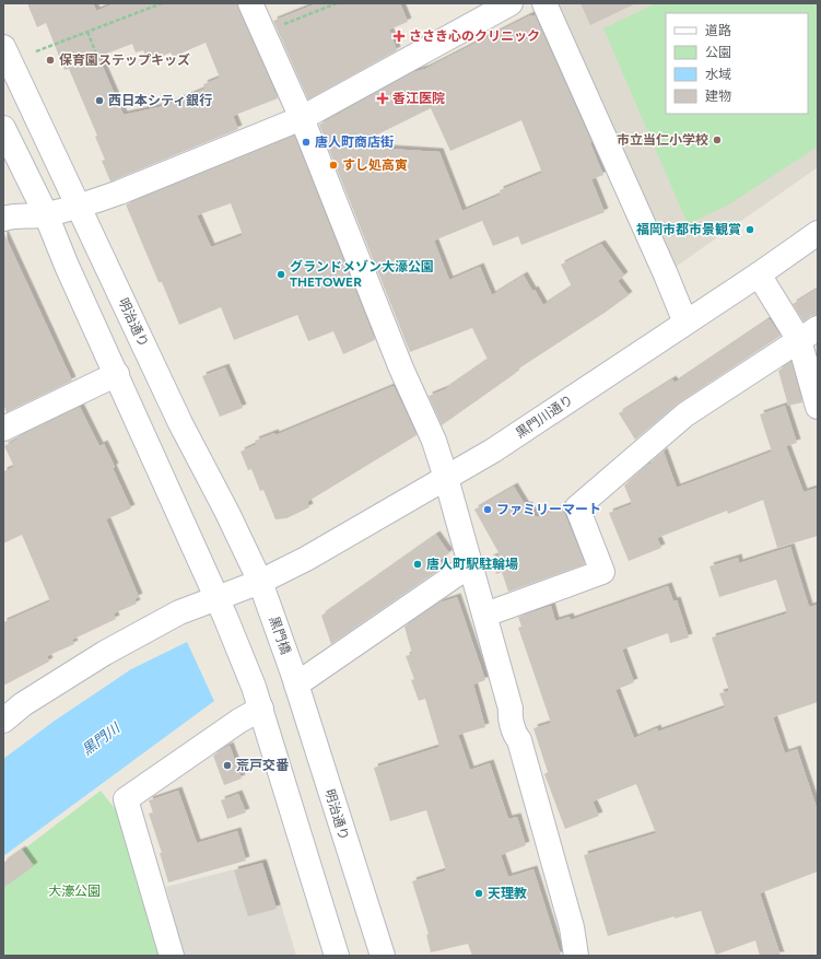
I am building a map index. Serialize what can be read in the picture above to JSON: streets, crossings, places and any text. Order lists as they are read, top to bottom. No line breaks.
{"streets":{"street":["明治通り","黒門川通り","黒門橋"]},"crossings":[["明治通り","黒門川通り"],["明治通り","黒門橋"],["黒門川通り","黒門橋"]],"water":["黒門川"],"parks":["大濠公園"],"places":{"health":["ささき心のクリニック","香江医院"],"other":["保育園ステップキッズ","西日本シティ銀行","市立当仁小学校","唐人町商店街","すし処高寅","福岡市都市景観賞","グランドメゾン大濠公園 THETOWER","ファミリーマート","唐人町駅駐輪場","荒戸交番","天理教"]},"legend":["道路","公園","水域","建物"]}
